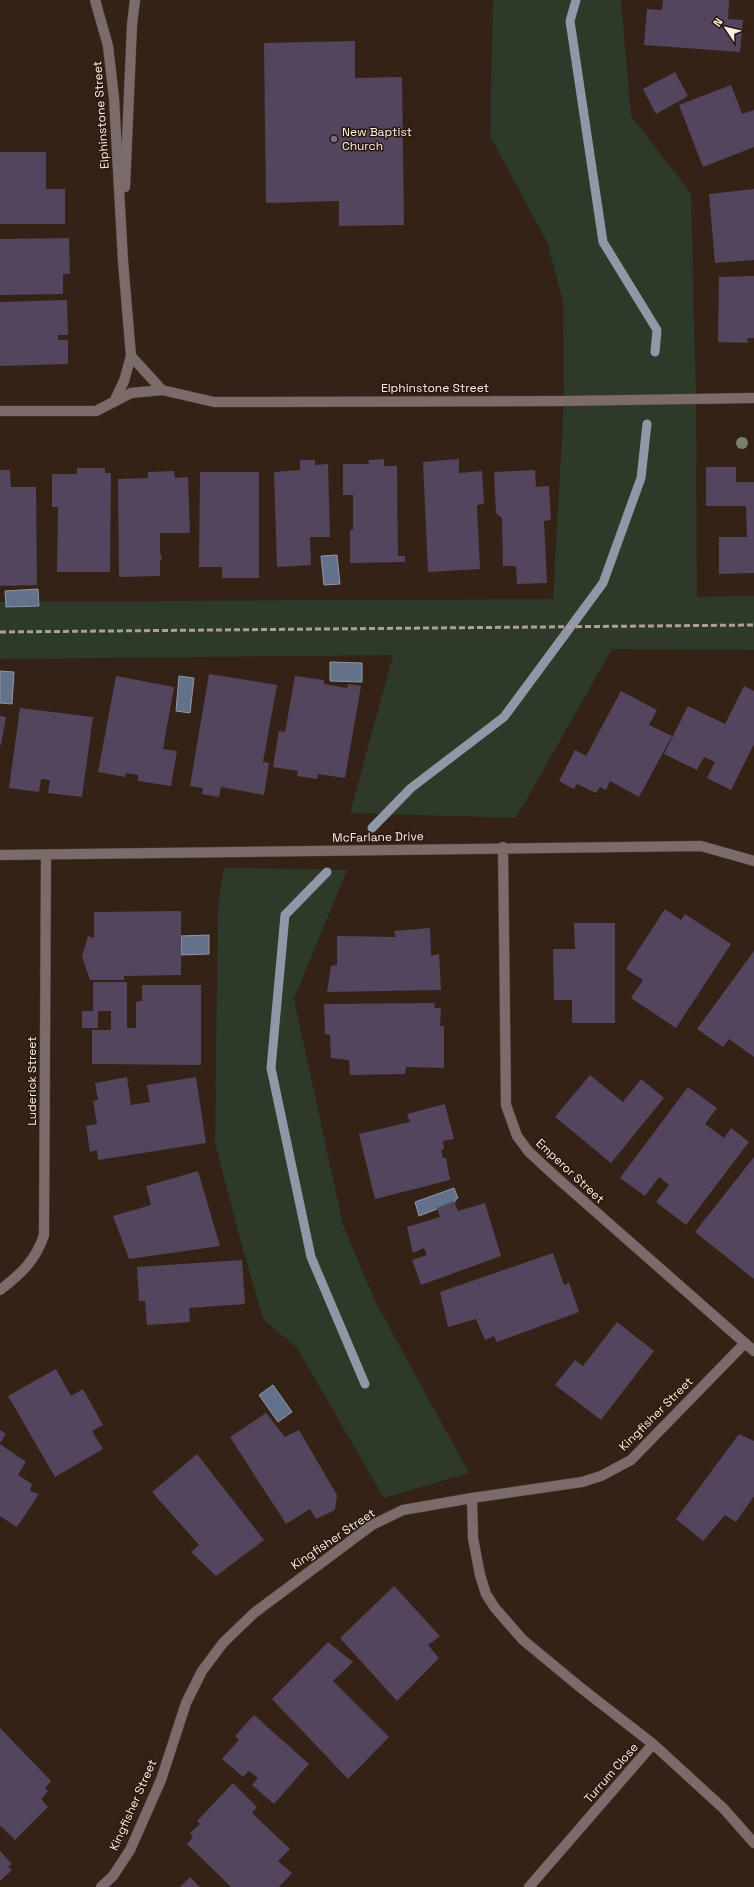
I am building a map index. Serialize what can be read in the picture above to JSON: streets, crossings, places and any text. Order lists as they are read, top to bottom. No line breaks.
{"streets":{"street":["Elphinstone Street","McFarlane Drive","Luderick Street","Emperor Street","Kingfisher Street","Turrum Close"]},"crossings":[["McFarlane Drive","Luderick Street"],["McFarlane Drive","Emperor Street"],["Emperor Street","Kingfisher Street"],["Kingfisher Street","Turrum Close"]],"places":["New Baptist Church"],"north":"top left"}
